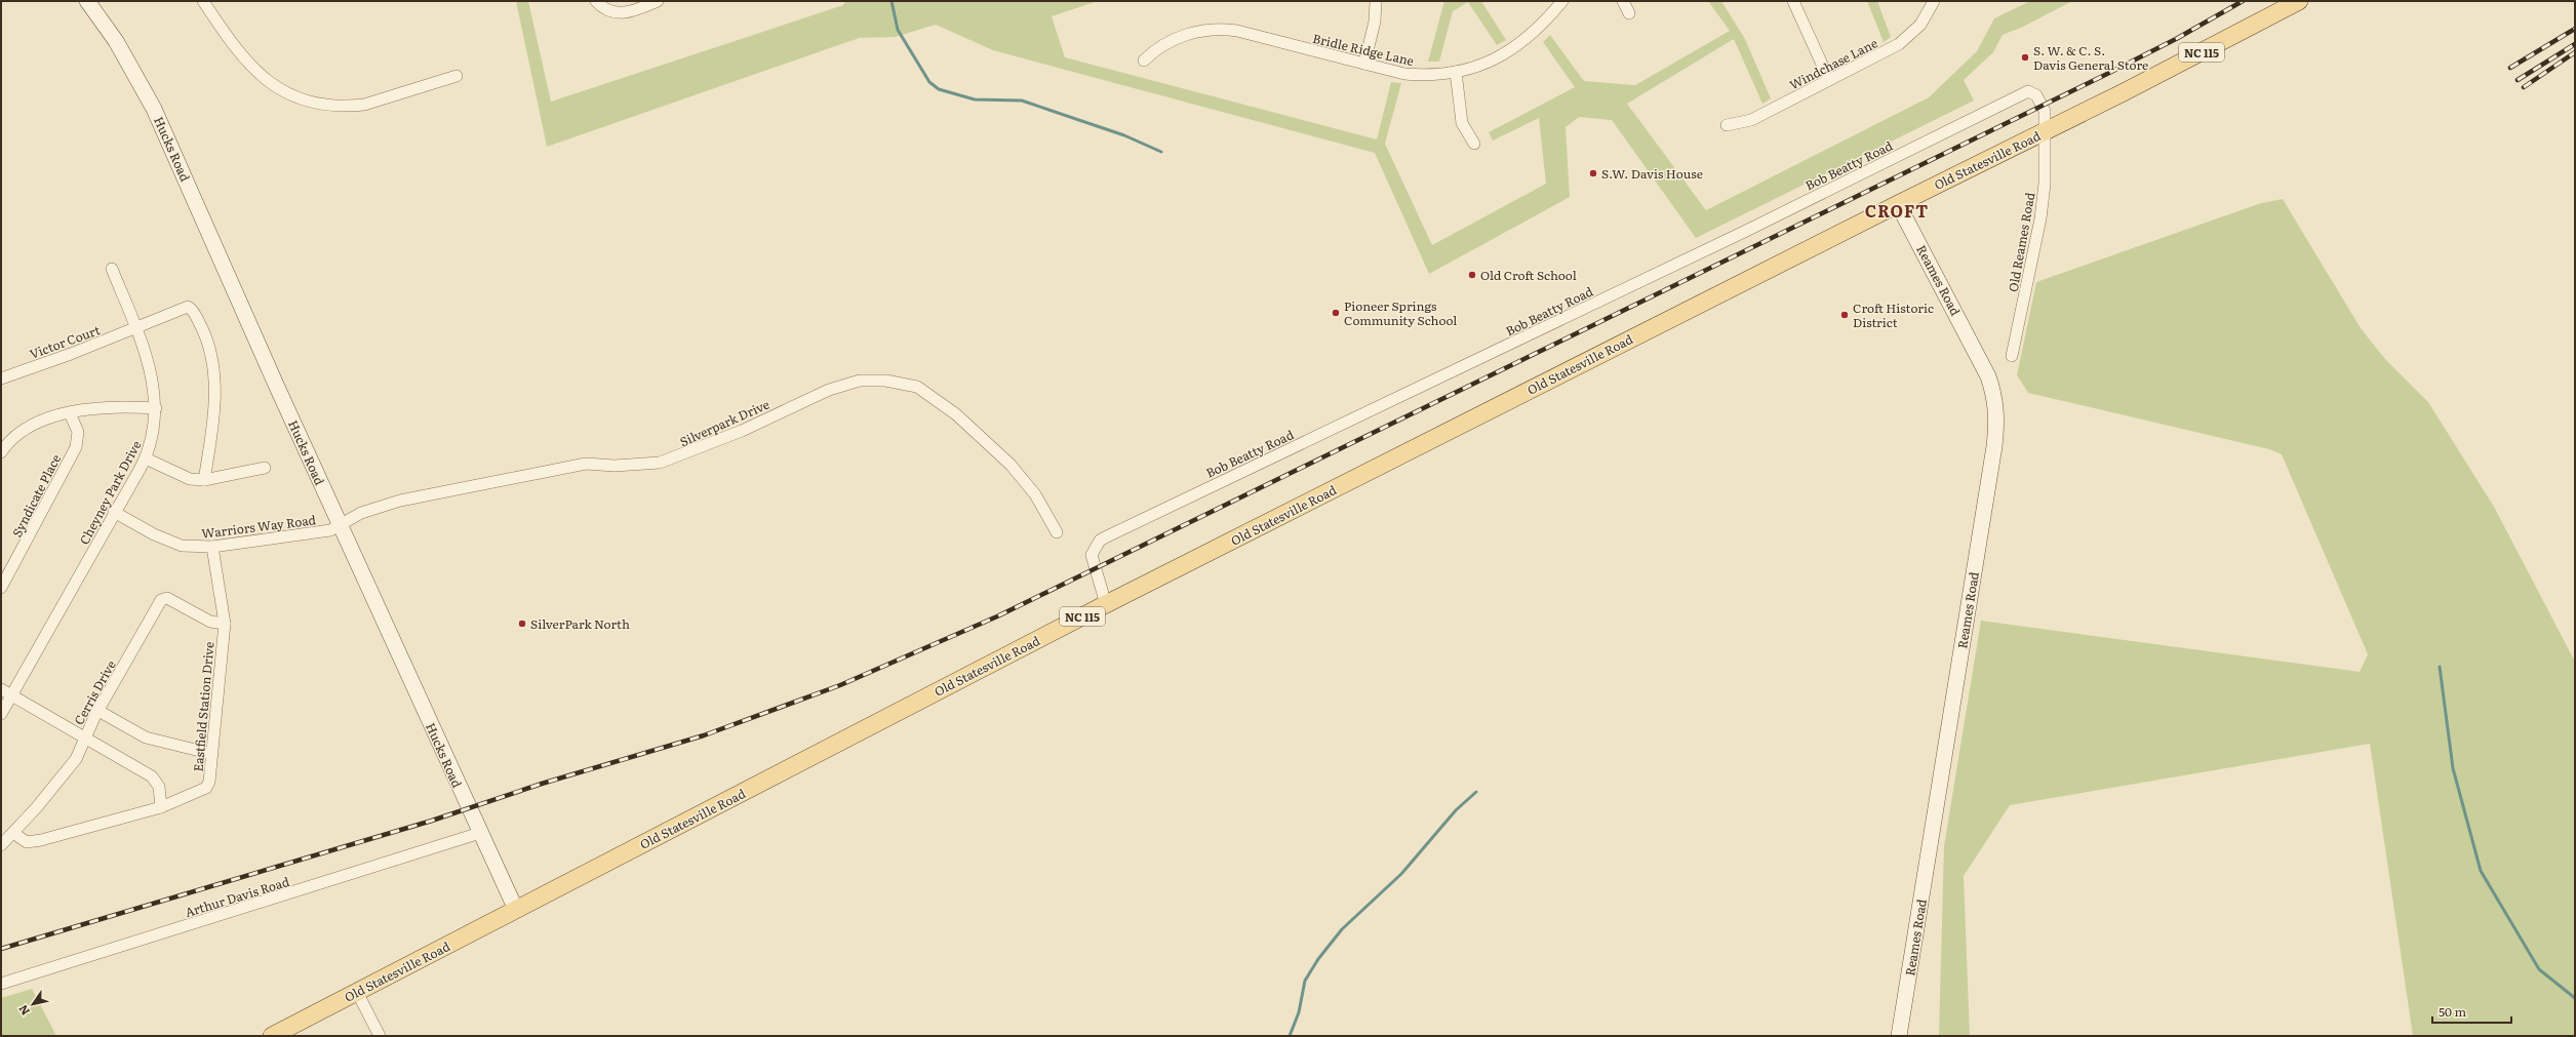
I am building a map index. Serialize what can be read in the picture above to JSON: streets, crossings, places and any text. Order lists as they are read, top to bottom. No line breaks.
{"streets":{"main road":["NC 115","Hucks Road","Old Statesville Road","Reames Road"],"street":["Bridle Ridge Lane","Windchase Lane","Bob Beatty Road","Old Reames Road","Victor Court","Silverpark Drive","Cheyney Park Drive","Syndicate Place","Warriors Way Road","Cerris Drive","Eastfield Station Drive","Arthur Davis Road"]},"crossings":[["Hucks Road","Old Statesville Road"],["Hucks Road","Silverpark Drive"],["Hucks Road","Warriors Way Road"],["Hucks Road","Arthur Davis Road"],["Old Statesville Road","Bob Beatty Road"],["Old Statesville Road","Old Reames Road"],["Old Statesville Road","Reames Road"],["Bob Beatty Road","Old Reames Road"],["Victor Court","Cheyney Park Drive"],["Silverpark Drive","Warriors Way Road"],["Cheyney Park Drive","Warriors Way Road"],["Warriors Way Road","Eastfield Station Drive"],["Cerris Drive","Eastfield Station Drive"]],"districts":["CROFT"],"places":["S. W. & C. S. Davis General Store","S.W. Davis House","Old Croft School","Pioneer Springs Community School","Croft Historic District","SilverPark North"],"scale_bar":"50 m","north":"bottom left"}
